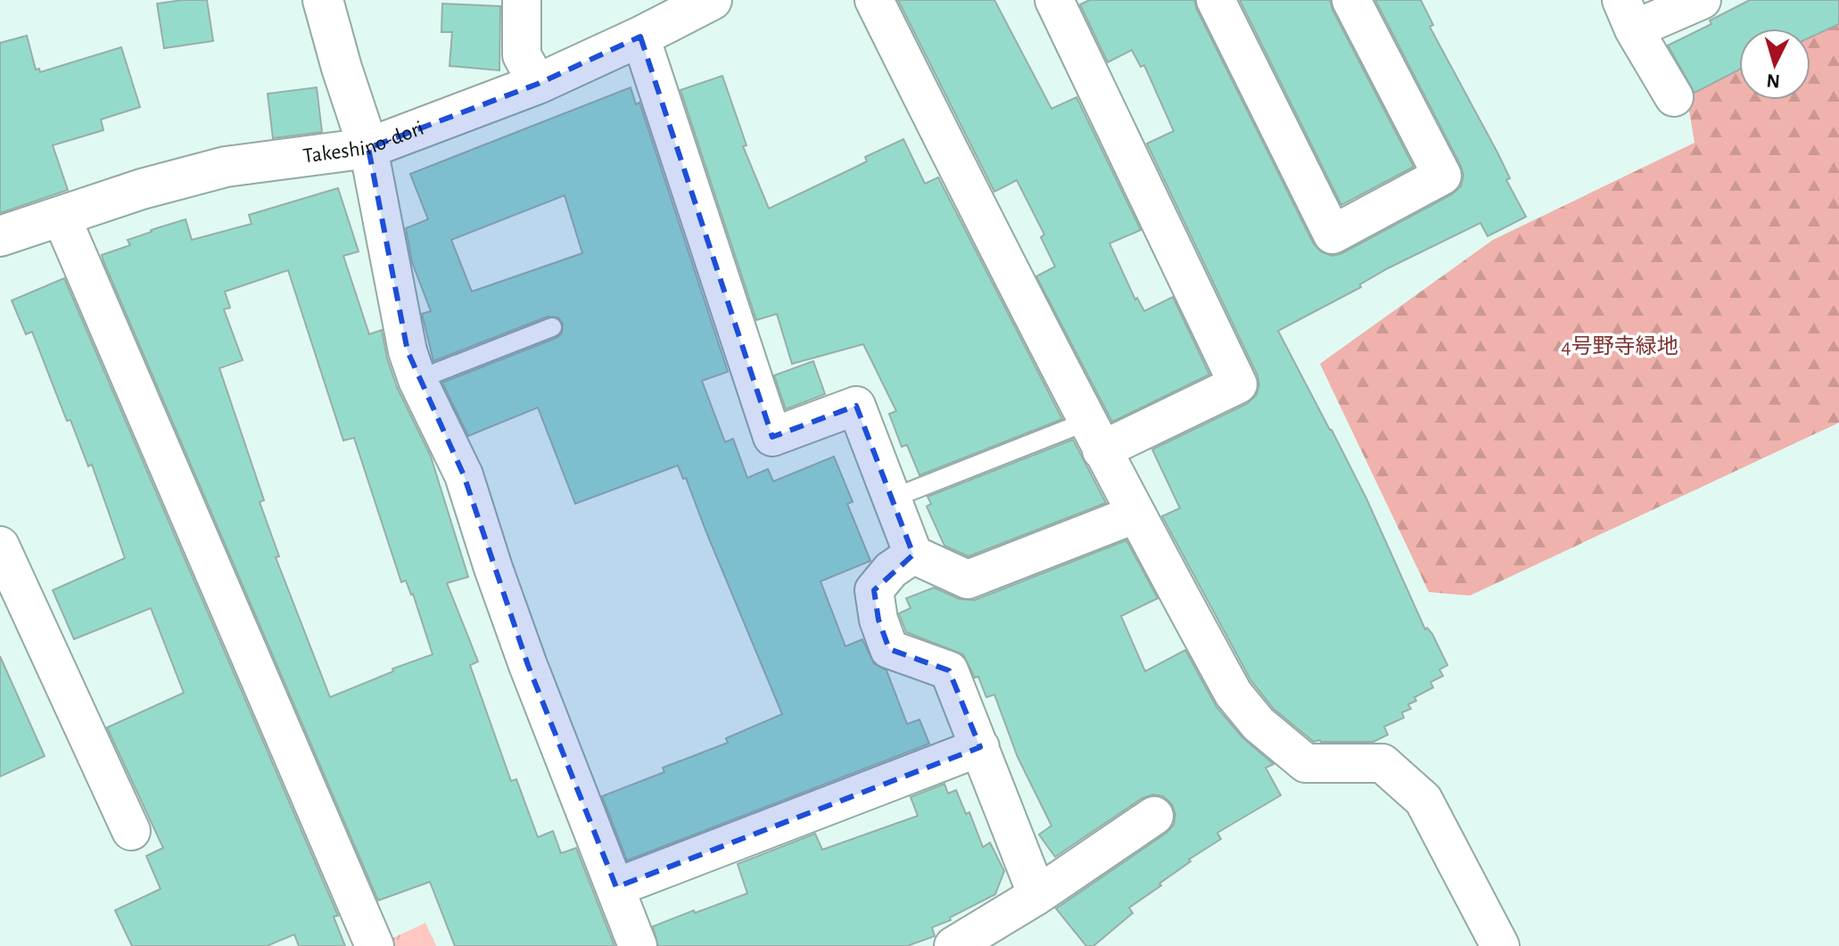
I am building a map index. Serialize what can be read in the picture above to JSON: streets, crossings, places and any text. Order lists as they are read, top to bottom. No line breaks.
{"streets":{"street":["Takeshino-dori"]},"parks":["4号野寺緑地"],"north":"bottom"}
